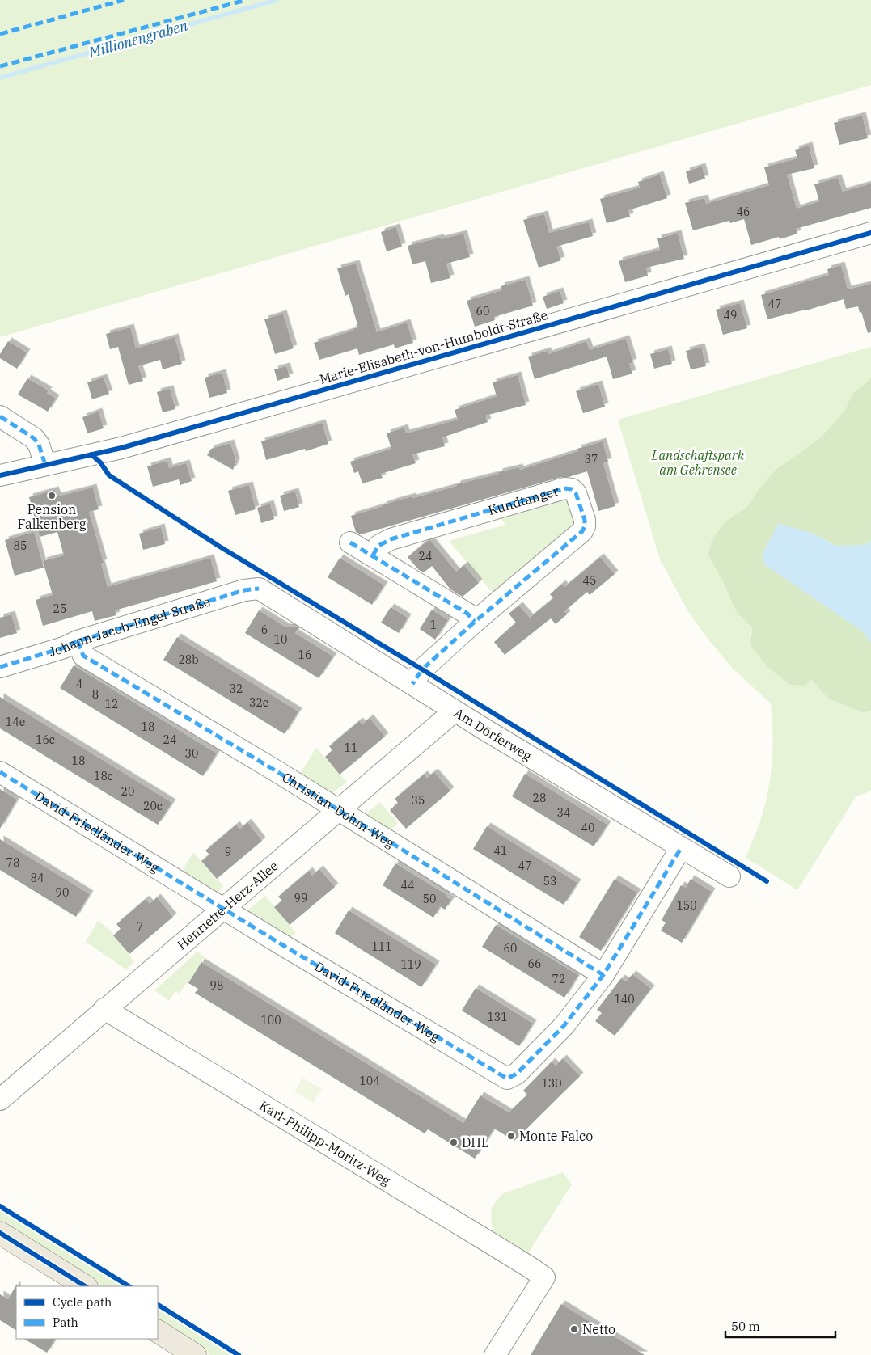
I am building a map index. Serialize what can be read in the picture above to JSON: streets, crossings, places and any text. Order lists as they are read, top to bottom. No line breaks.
{"streets":{"street":["Marie-Elisabeth-von-Humboldt-Straße","Kundtanger","Johann-Jacob-Engel-Straße","Am Dörferweg","Christian-Dohm-Weg","David-Friedländer-Weg","Henriette-Herz-Allee","Karl-Philipp-Moritz-Weg"]},"crossings":[["Kundtanger","Am Dörferweg"],["Johann-Jacob-Engel-Straße","Am Dörferweg"],["Johann-Jacob-Engel-Straße","Christian-Dohm-Weg"],["Am Dörferweg","David-Friedländer-Weg"],["Am Dörferweg","Henriette-Herz-Allee"],["Christian-Dohm-Weg","David-Friedländer-Weg"],["Christian-Dohm-Weg","Henriette-Herz-Allee"],["David-Friedländer-Weg","Henriette-Herz-Allee"],["Henriette-Herz-Allee","Karl-Philipp-Moritz-Weg"]],"water":["Millionengraben"],"parks":["Landschaftspark am Gehrensee"],"places":["Pension Falkenberg","Monte Falco","DHL","Netto"],"house_numbers":["46","47","60","49","37","85","24","45","25","1","6","10","16","28b","4","32","8","32c","12","14e","18","16c","24","11","30","18","18c","20","28","35","20c","34","40","41","9","78","47","84","53","44","90","99","50","150","7","111","60","66","119","72","98","140","131","100","104","130"],"legend":["Cycle path","Path"],"scale_bar":"50 m"}
